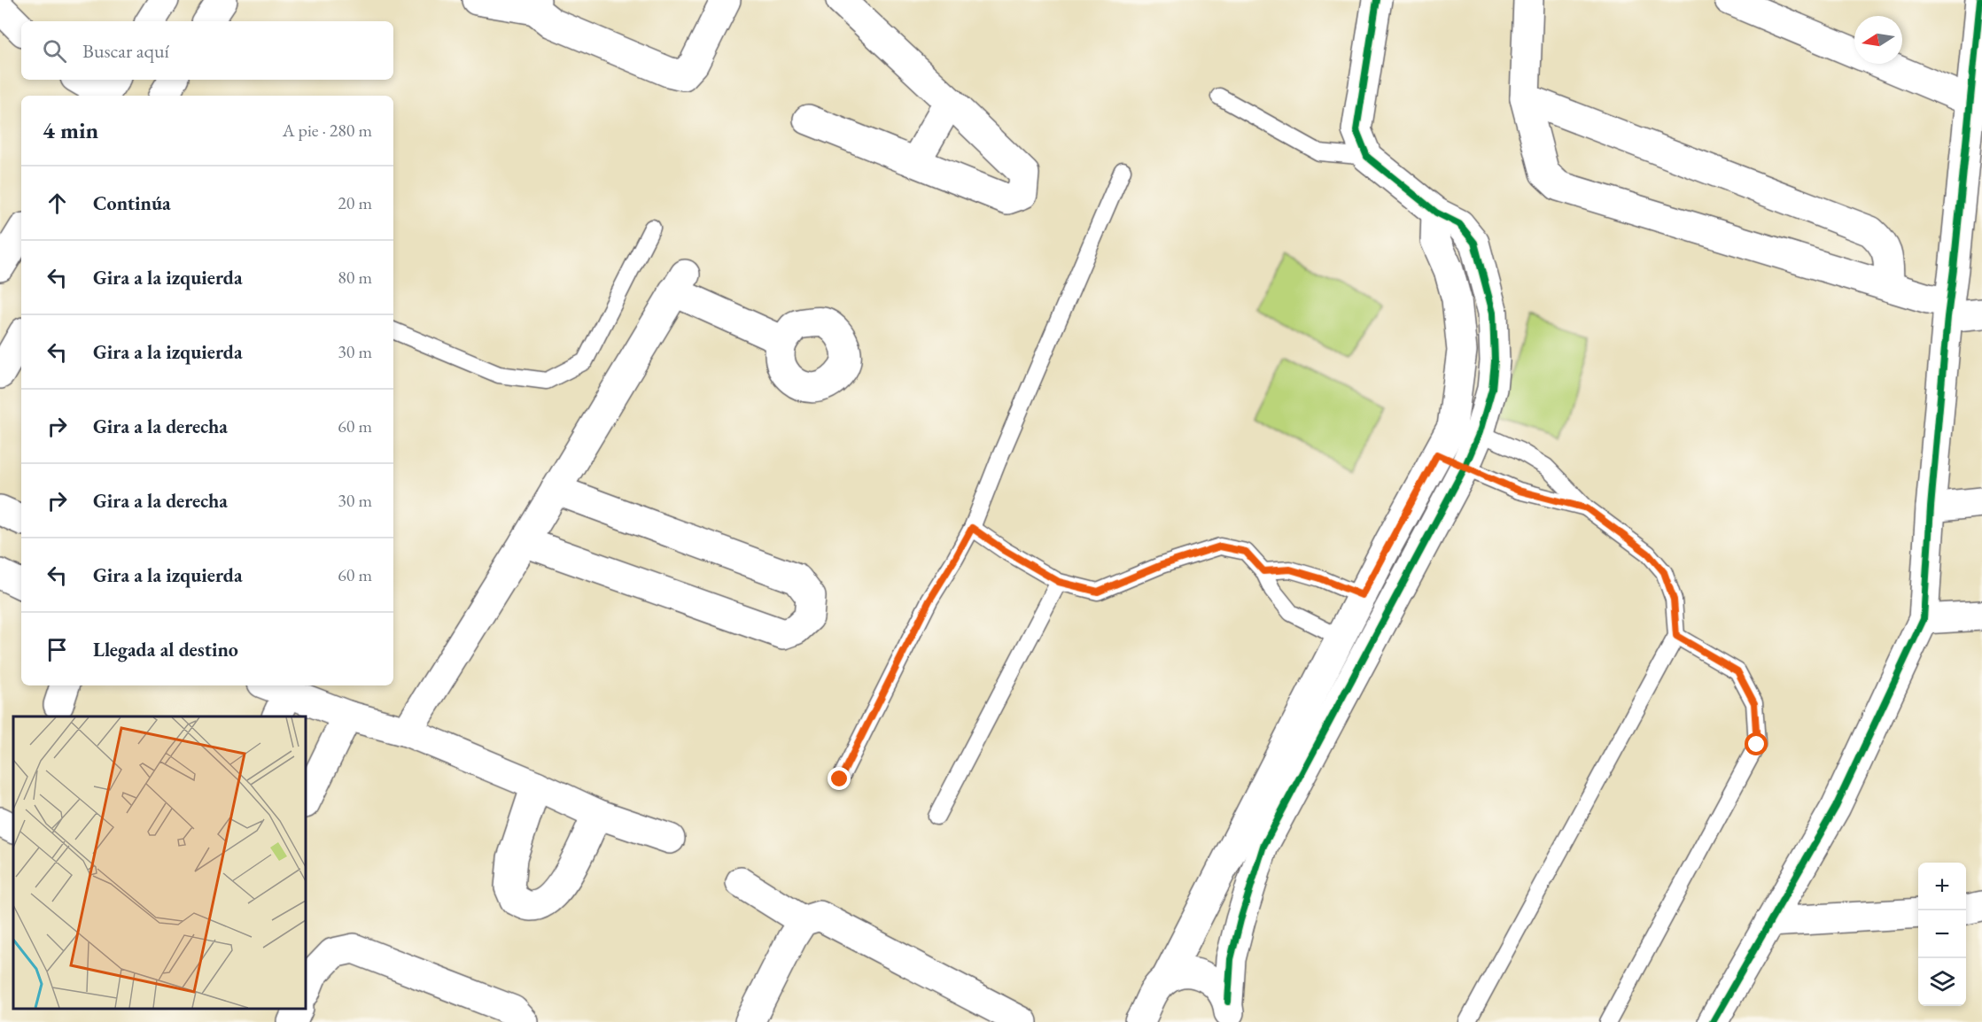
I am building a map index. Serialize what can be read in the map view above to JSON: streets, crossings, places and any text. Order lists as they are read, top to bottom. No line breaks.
{"north":"left","page":{"search":"Buscar aquí","heading":["4 min","A pie · 280 m"],"list":[["Continúa","20 m"],["Gira a la izquierda","80 m"],["Gira a la izquierda","30 m"],["Gira a la derecha","60 m"],["Gira a la derecha","30 m"],["Gira a la izquierda","60 m"],"Llegada al destino"],"map_buttons":["+","−"]}}
